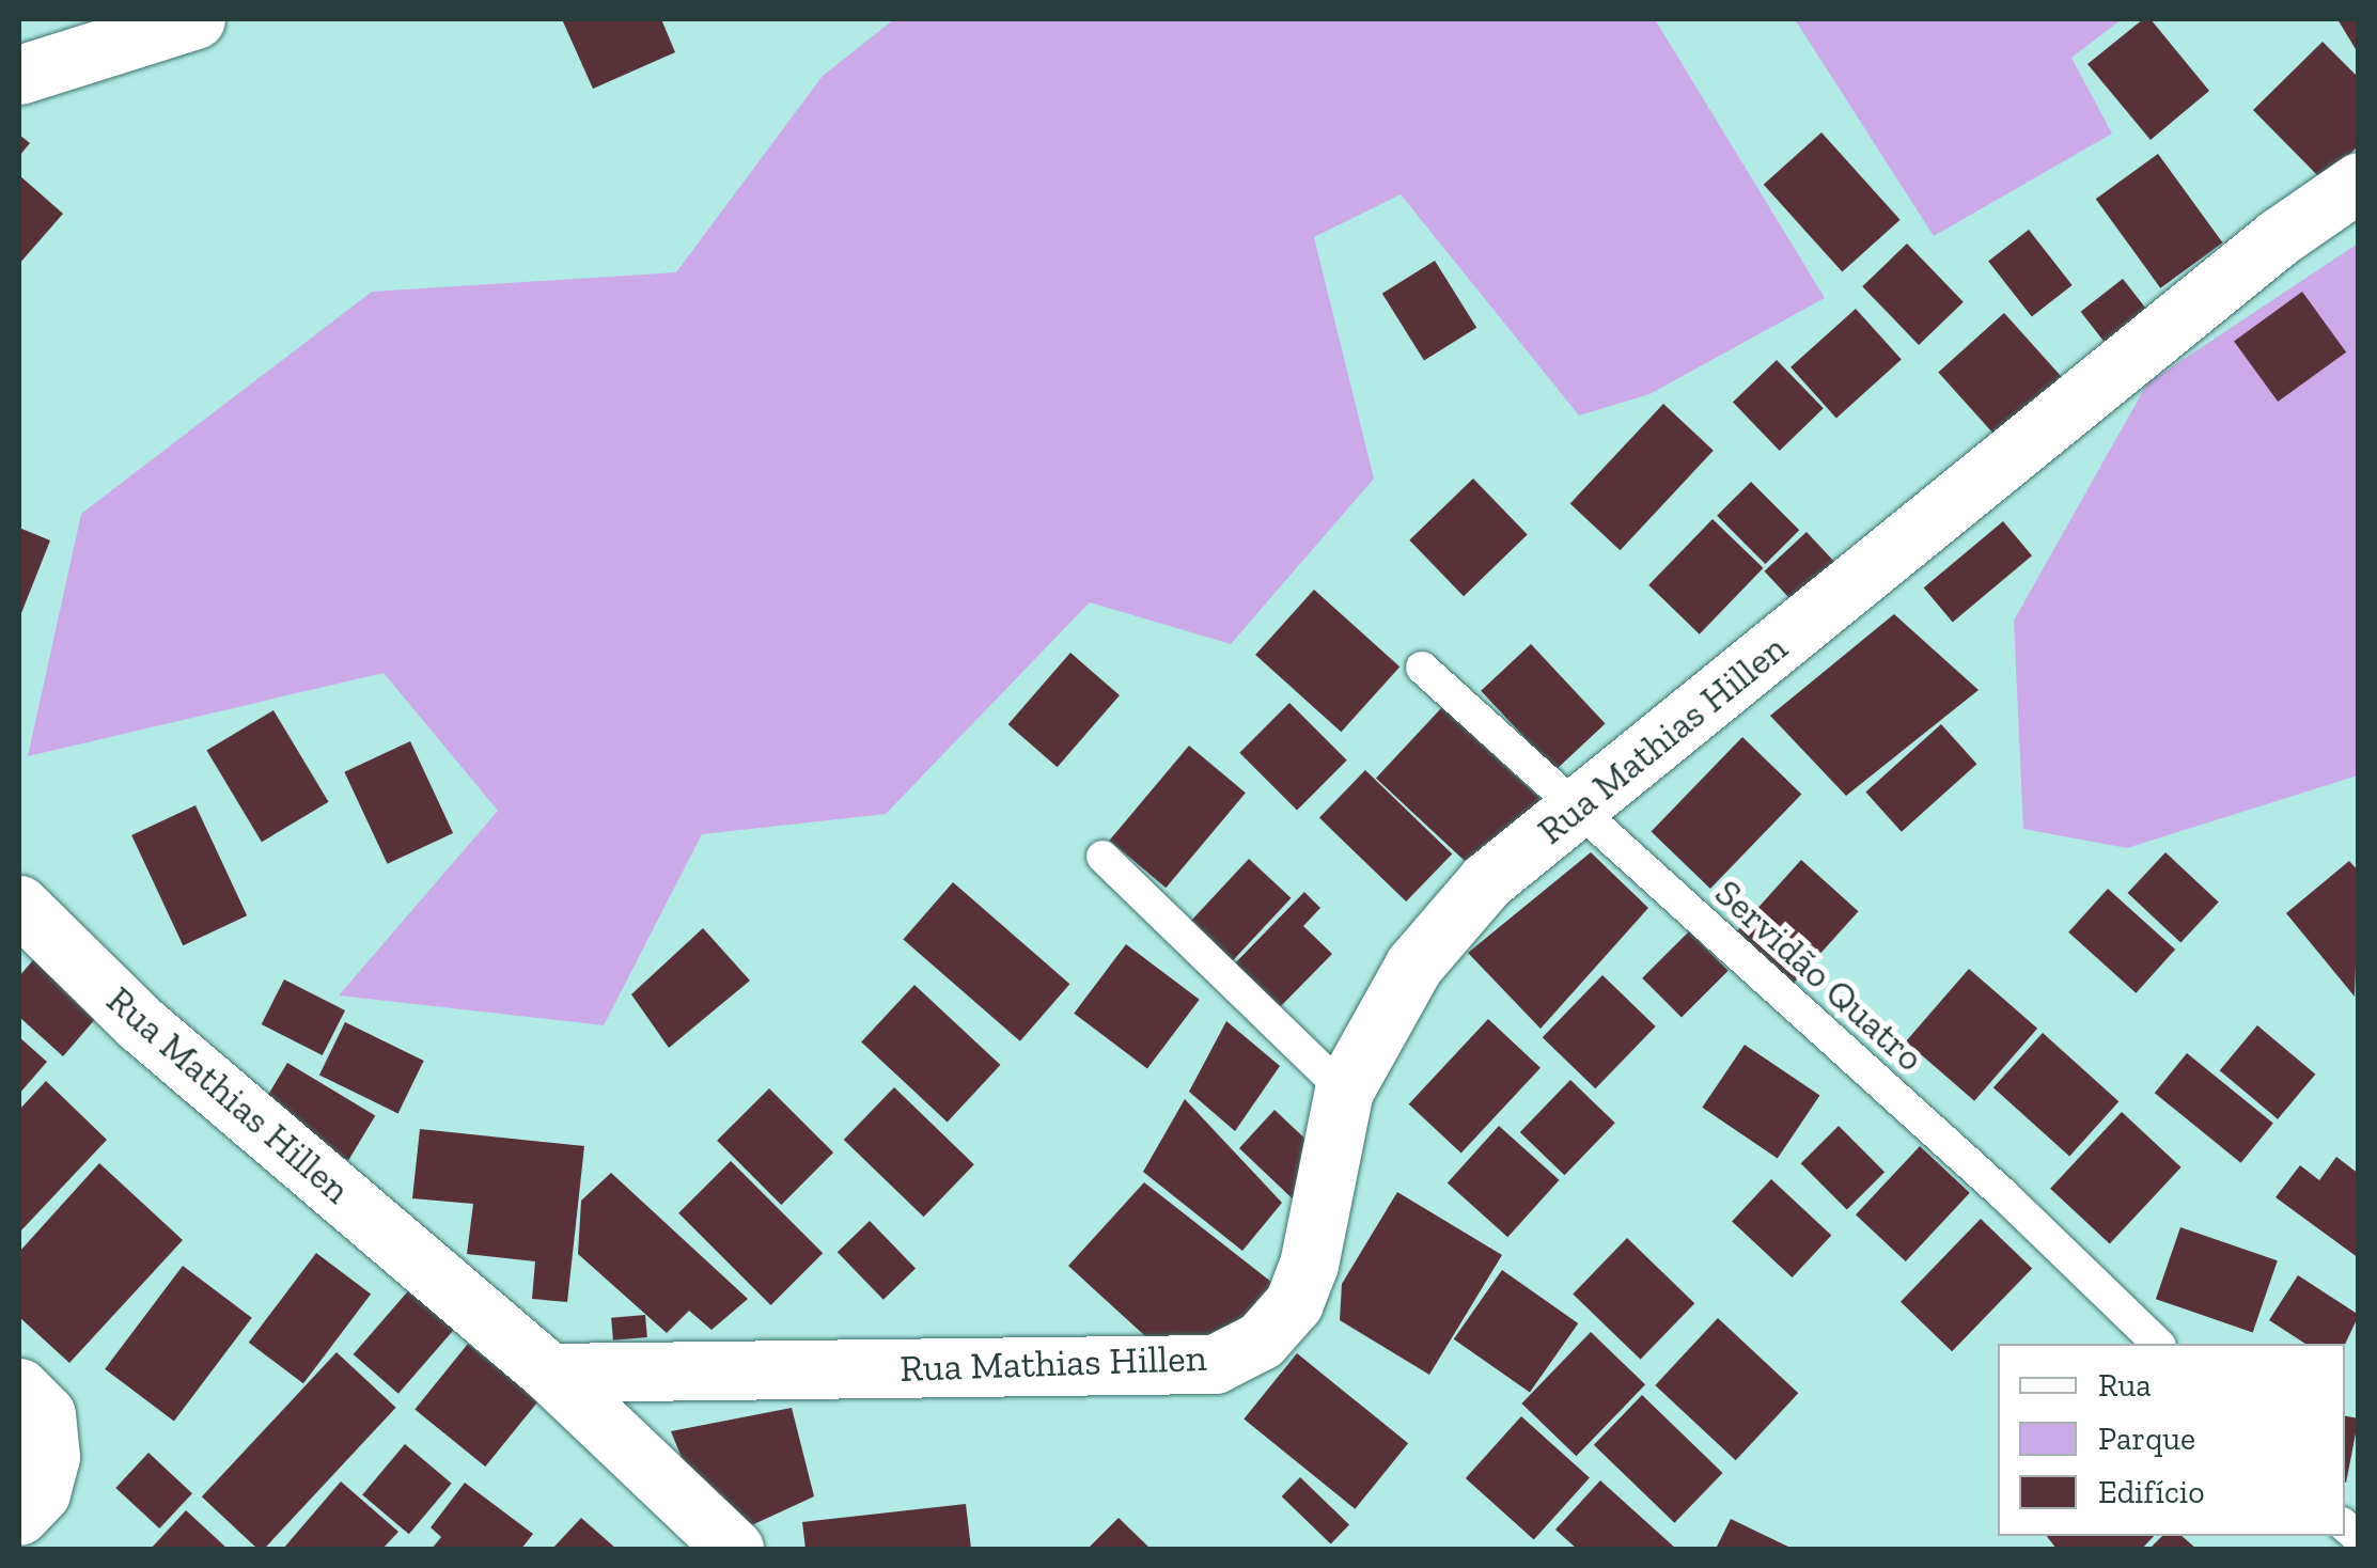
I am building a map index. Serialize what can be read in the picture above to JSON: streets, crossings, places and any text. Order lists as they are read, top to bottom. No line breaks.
{"streets":{"street":["Rua Mathias Hillen"],"lane":["Servidão Quatro"]},"crossings":[["Rua Mathias Hillen","Servidão Quatro"]],"legend":["Rua","Parque","Edifício"]}
